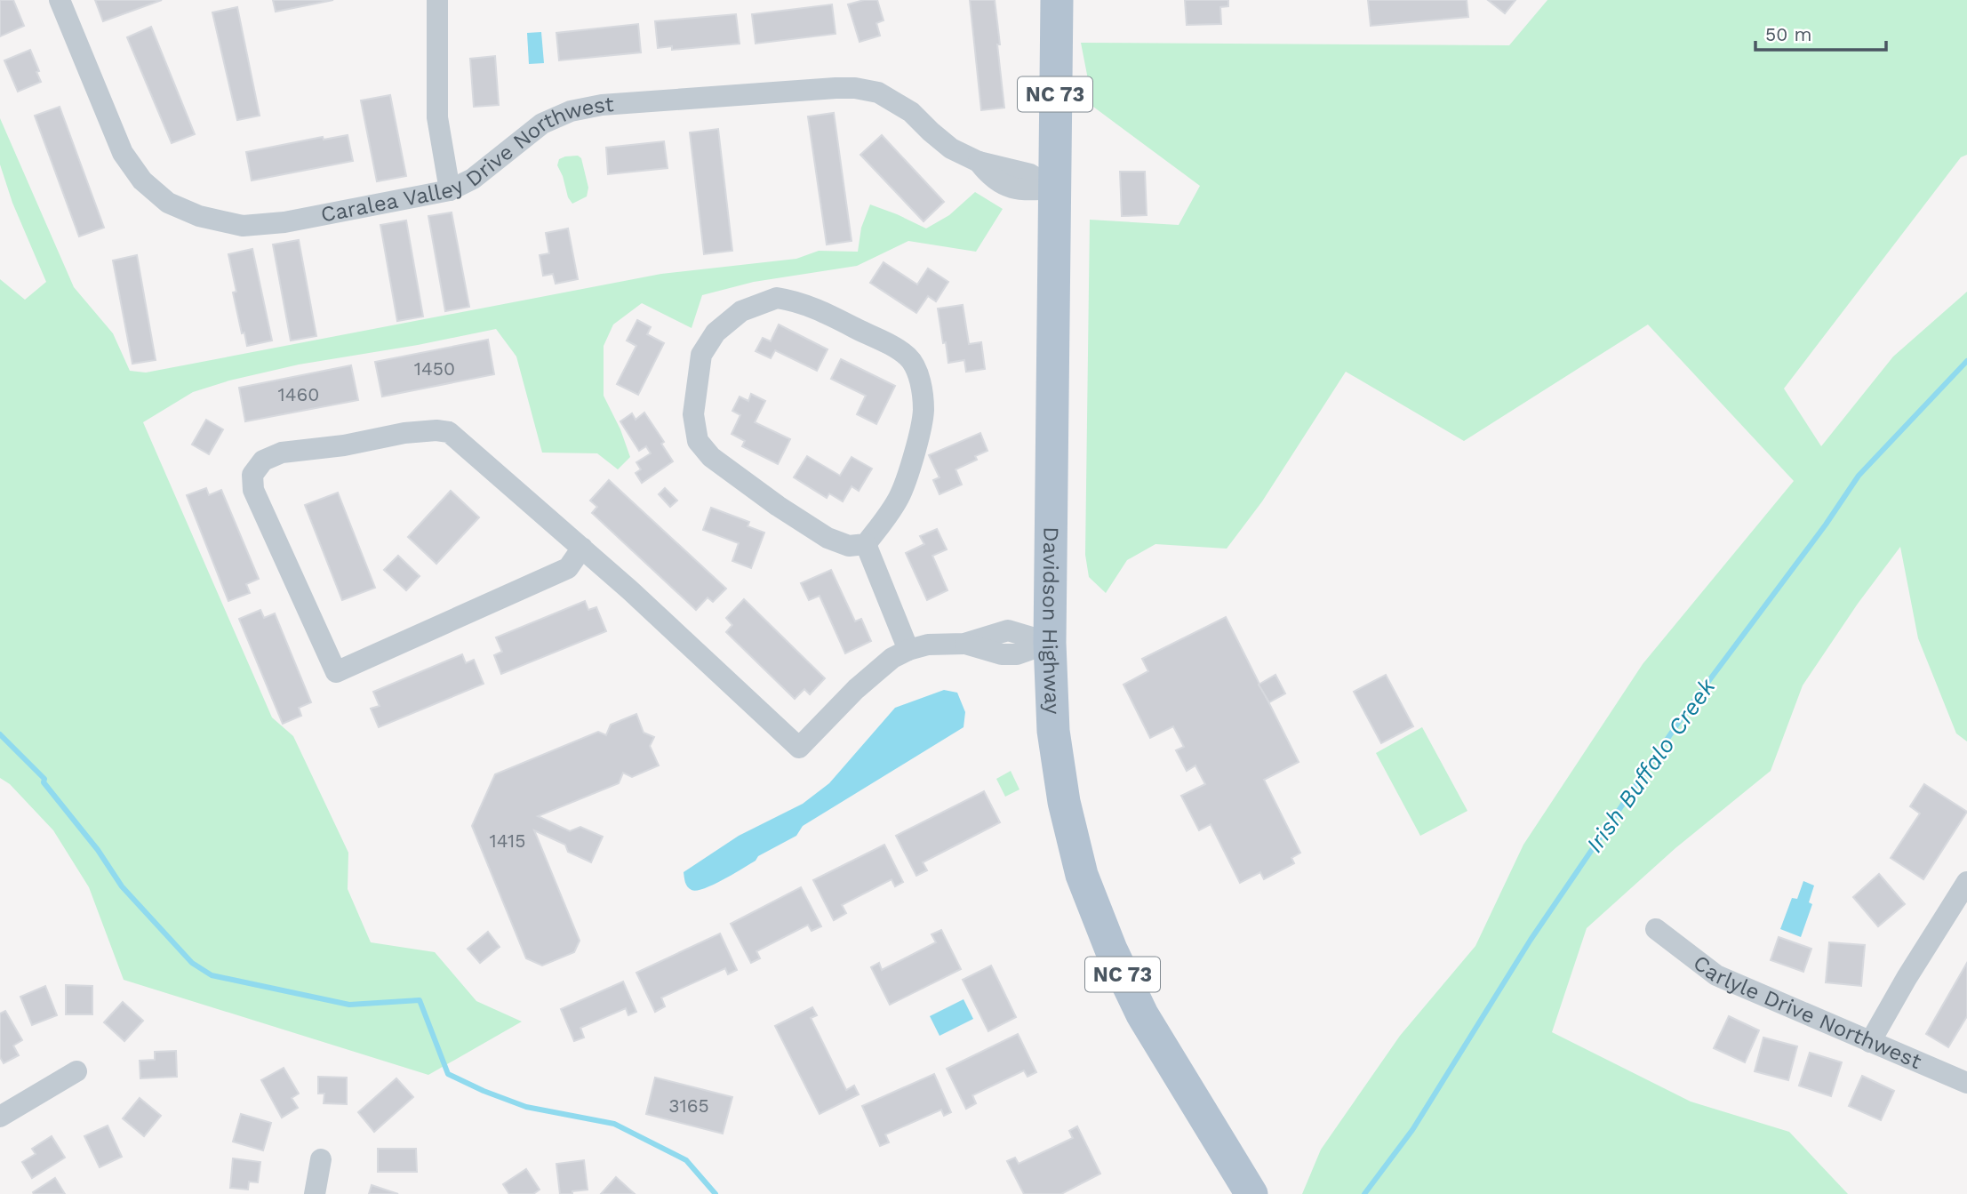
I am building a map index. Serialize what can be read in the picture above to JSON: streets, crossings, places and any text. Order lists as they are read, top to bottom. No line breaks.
{"streets":{"main road":["NC 73","Davidson Highway"],"street":["Caralea Valley Drive Northwest","Carlyle Drive Northwest"]},"crossings":[["Caralea Valley Drive Northwest","Davidson Highway"]],"water":["Irish Buffalo Creek"],"house_numbers":["1450","1460","1415","3165"],"scale_bar":"50 m"}
